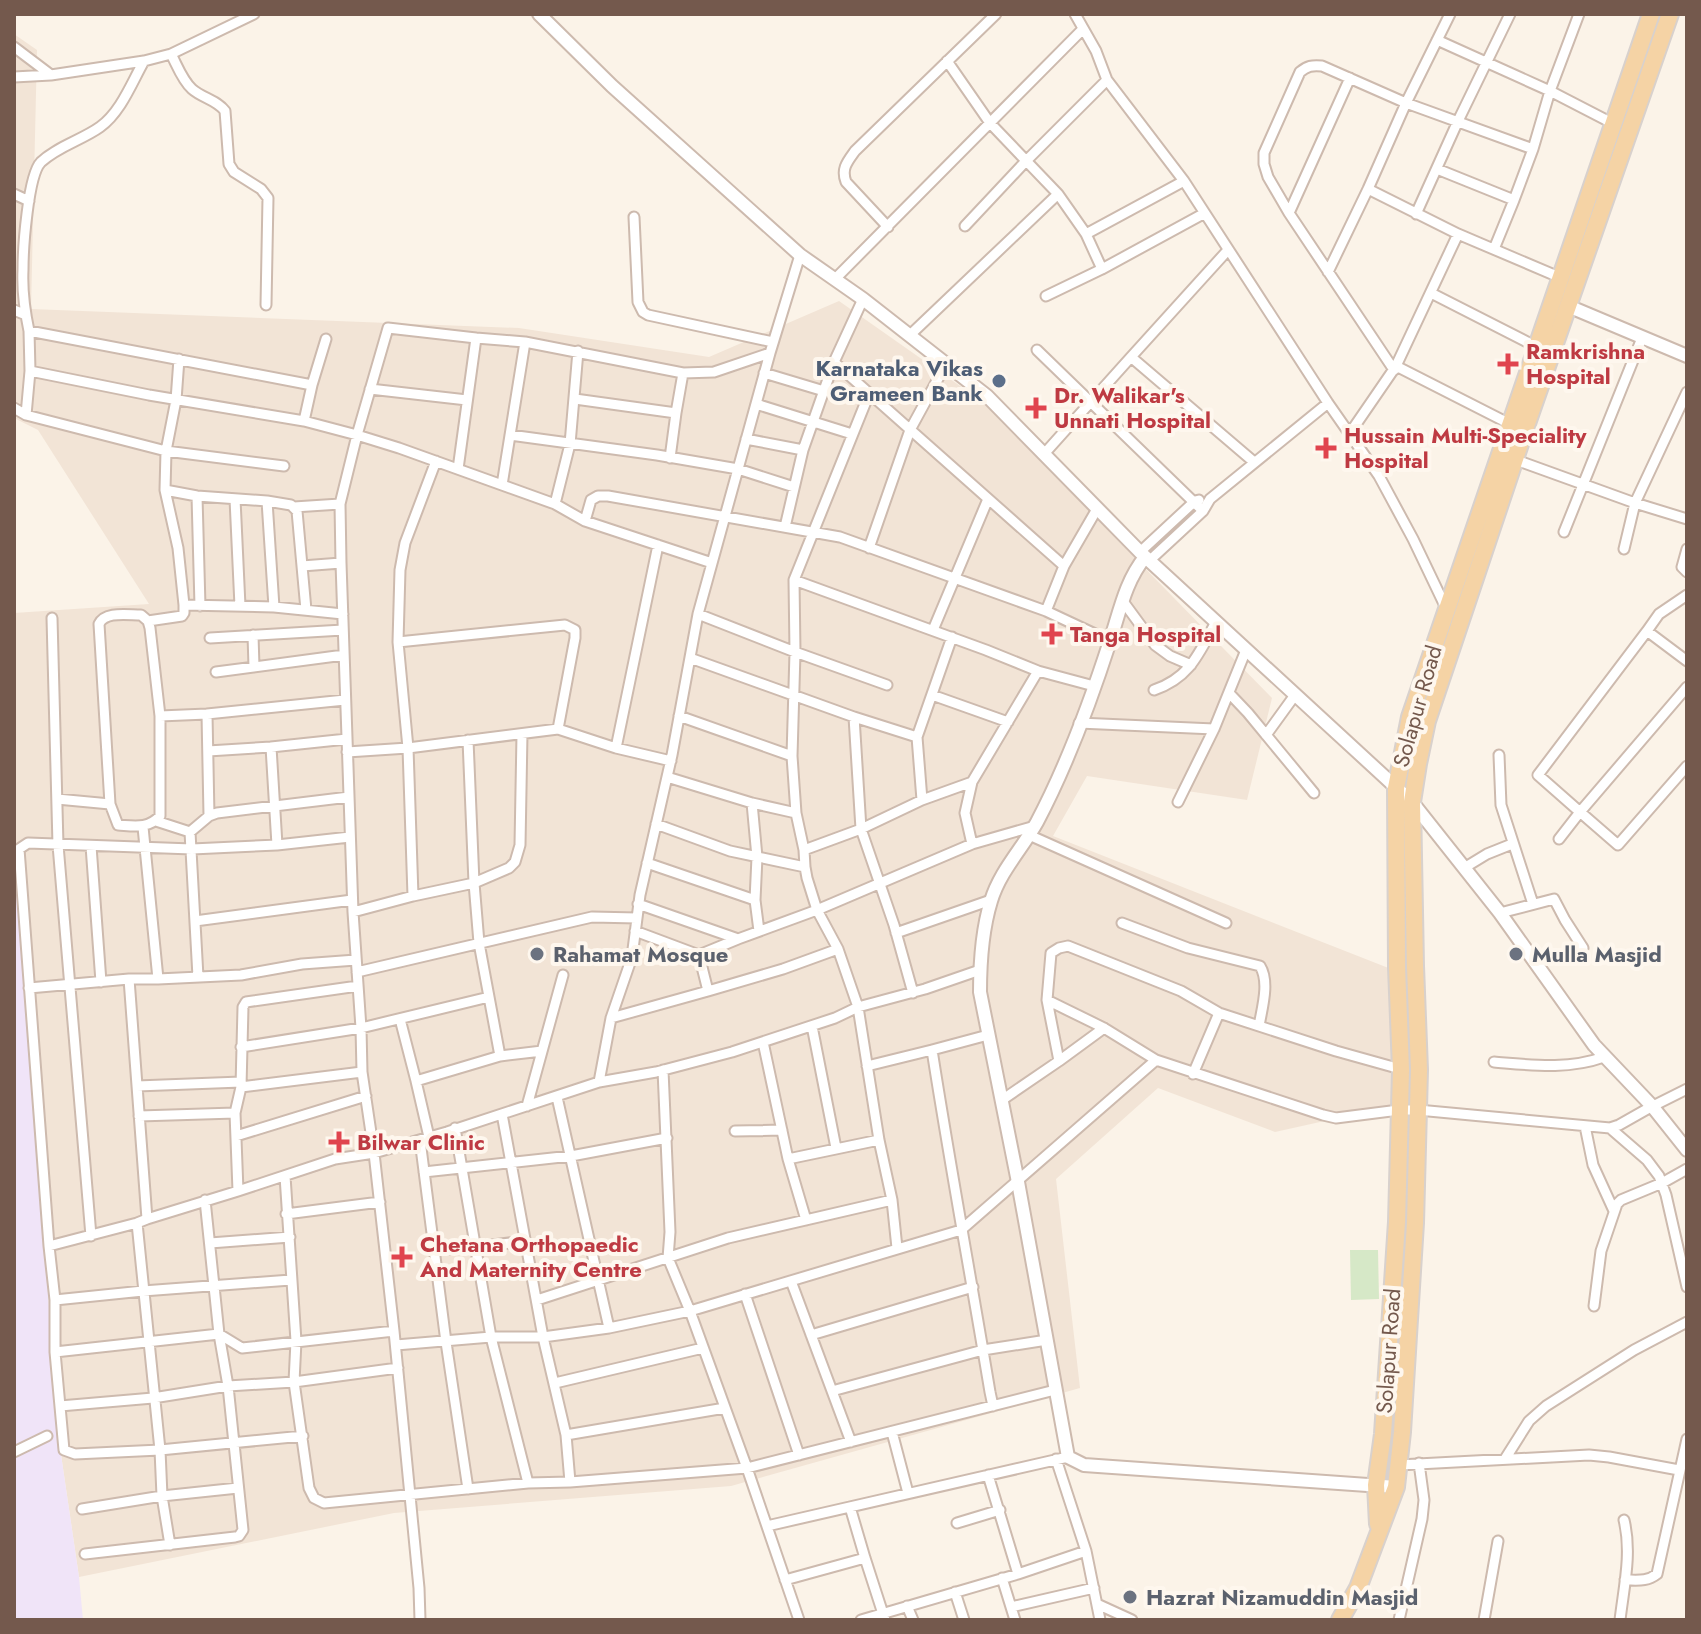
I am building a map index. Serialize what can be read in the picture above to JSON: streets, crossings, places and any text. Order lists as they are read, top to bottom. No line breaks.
{"streets":{"main road":["Solapur Road"]},"places":{"health":["Ramkrishna Hospital","Dr. Walikar's Unnati Hospital","Hussain Multi-Speciality Hospital","Tanga Hospital","Bilwar Clinic","Chetana Orthopaedic And Maternity Centre"],"other":["Karnataka Vikas Grameen Bank","Rahamat Mosque","Mulla Masjid","Hazrat Nizamuddin Masjid"]}}
